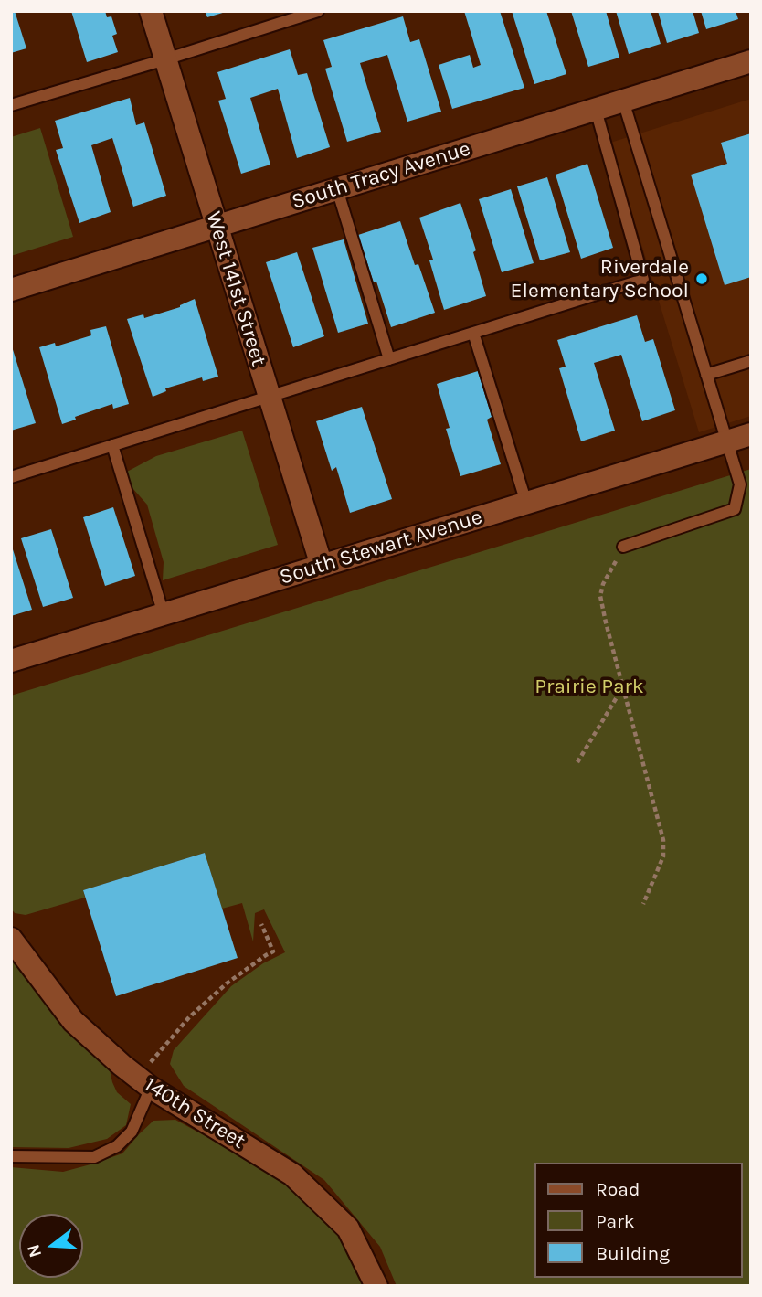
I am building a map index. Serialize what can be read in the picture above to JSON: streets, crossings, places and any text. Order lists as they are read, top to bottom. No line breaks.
{"streets":{"street":["South Tracy Avenue","West 141st Street","South Stewart Avenue","140th Street"]},"crossings":[["South Tracy Avenue","West 141st Street"],["West 141st Street","South Stewart Avenue"]],"parks":["Prairie Park"],"places":["Riverdale Elementary School"],"legend":["Road","Park","Building"],"north":"left"}
